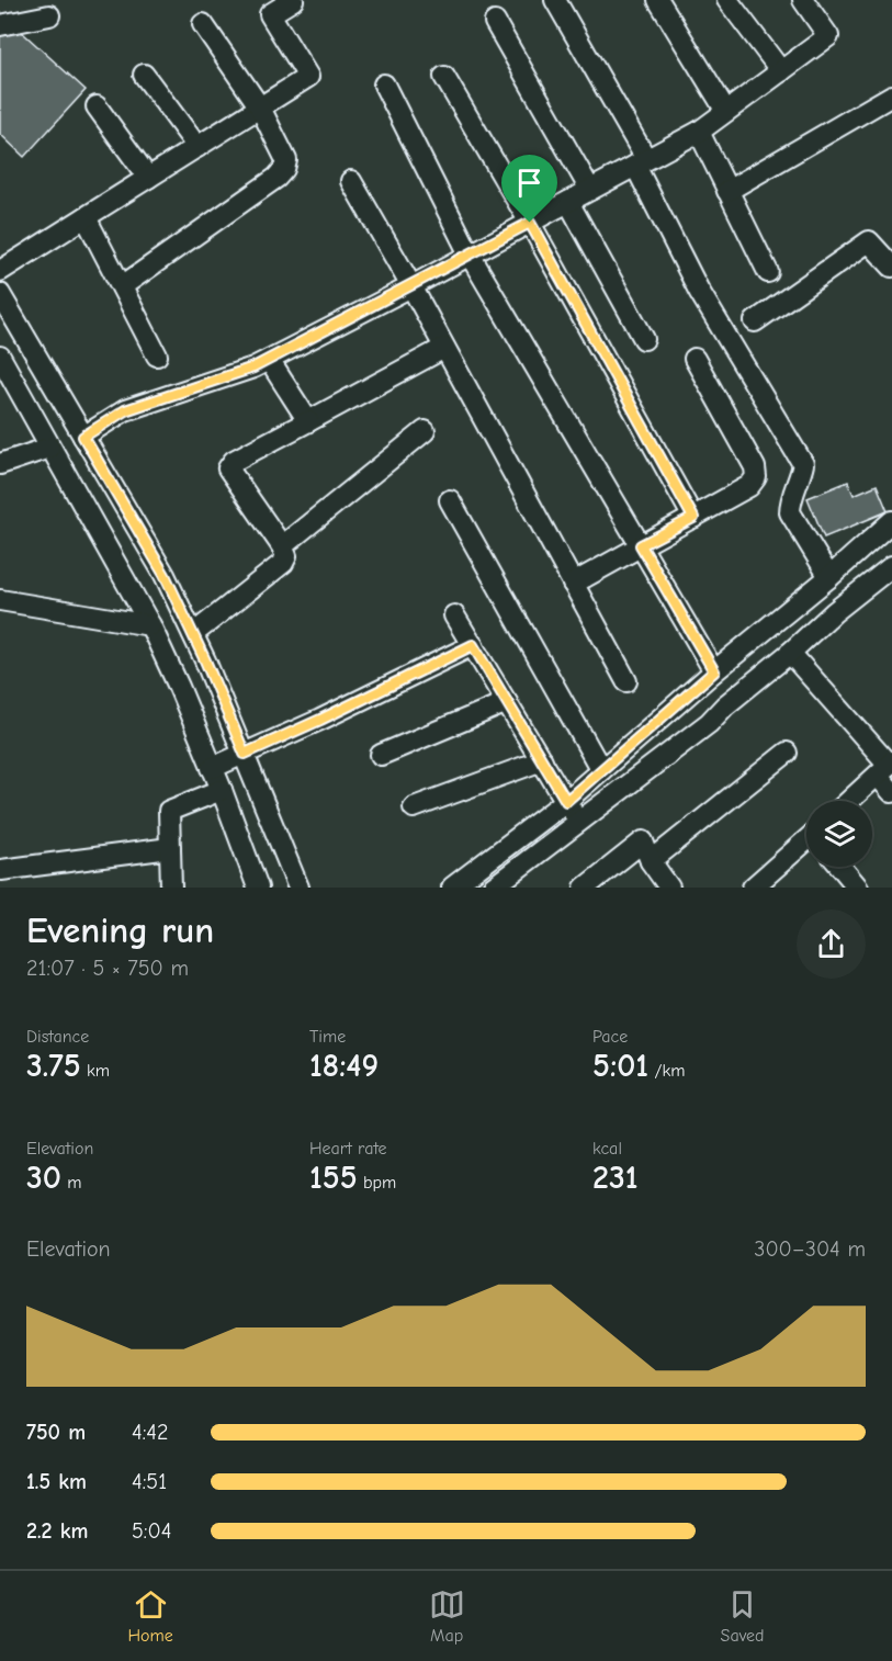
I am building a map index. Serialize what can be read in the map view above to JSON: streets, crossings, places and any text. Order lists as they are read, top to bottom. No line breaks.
{"page":{"heading":["Evening run","21:07 · 5 × 750 m"],"stats":[["Distance","3.75 km"],["Time","18:49"],["Pace","5:01 /km"],["Elevation","30 m"],["Heart rate","155 bpm"],["kcal","231"]],"chart":["Elevation","300–304 m"],"list":[{"name":"750 m","note":"4:42"},{"name":"1.5 km","note":"4:51"},{"name":"2.2 km","note":"5:04"}],"tabs":["Home","Map","Saved"]}}
